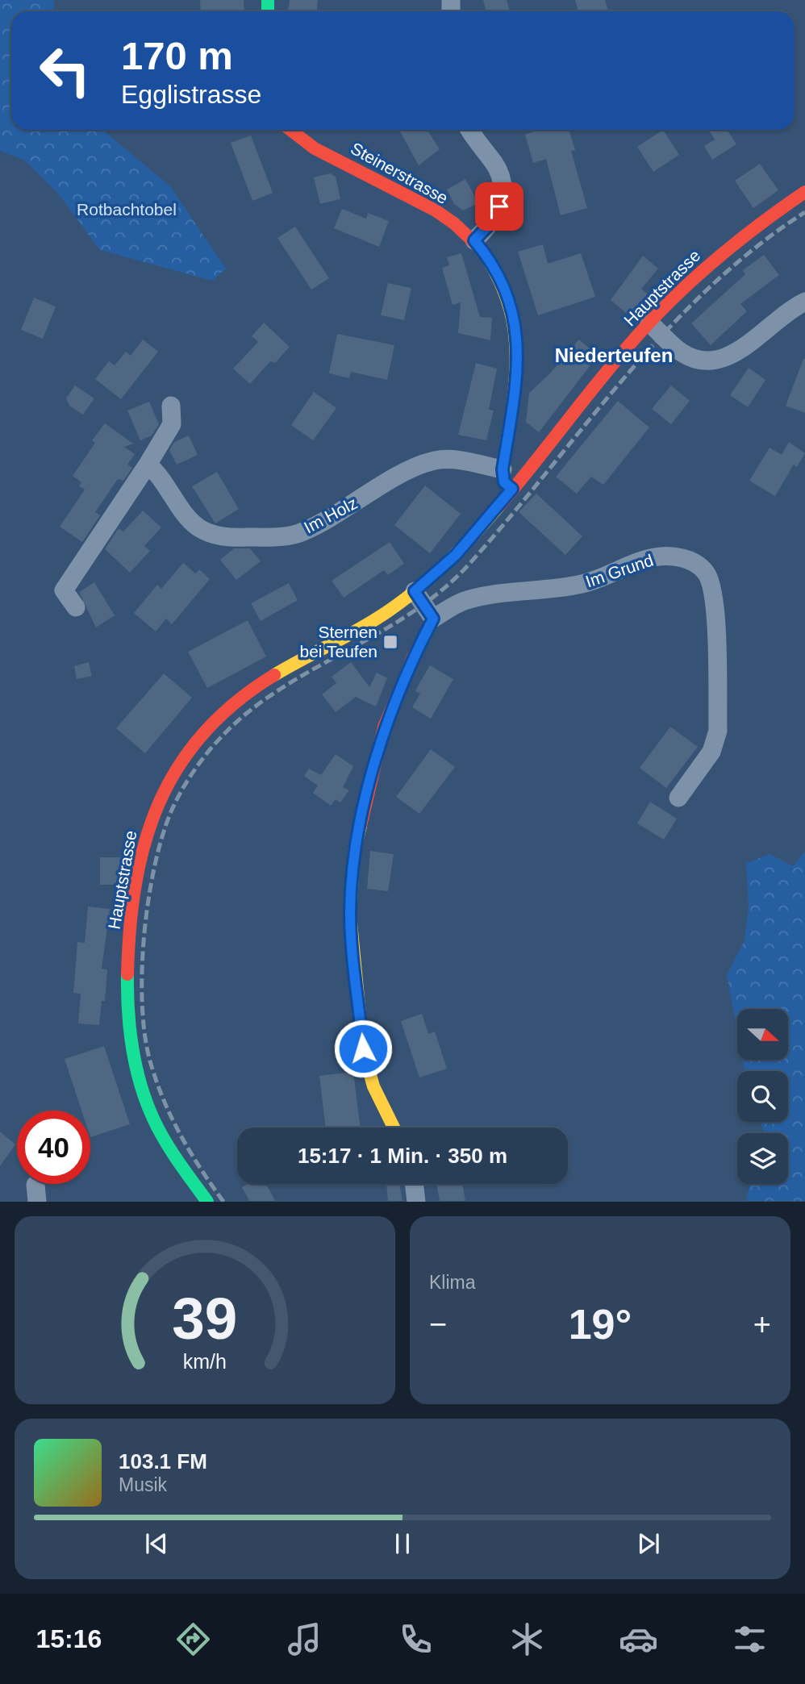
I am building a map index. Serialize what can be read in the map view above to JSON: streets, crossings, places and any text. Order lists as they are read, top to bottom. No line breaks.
{"streets":{"street":["Steinerstrasse","Hauptstrasse","Im Holz","Im Grund"]},"crossings":[["Steinerstrasse","Im Holz"]],"districts":["Niederteufen"],"parks":["Rotbachtobel"],"places":{"transit":["Sternen bei Teufen"]},"north":"right","page":{"turn":["170 m","Egglistrasse"],"limit":"40","trip":"15:17 · 1 Min. · 350 m","tile":"Klima","heat":["−","19°","+"],"song":["103.1 FM","Musik"],"tabs":"15:16","gauge":["39","km/h"]}}
